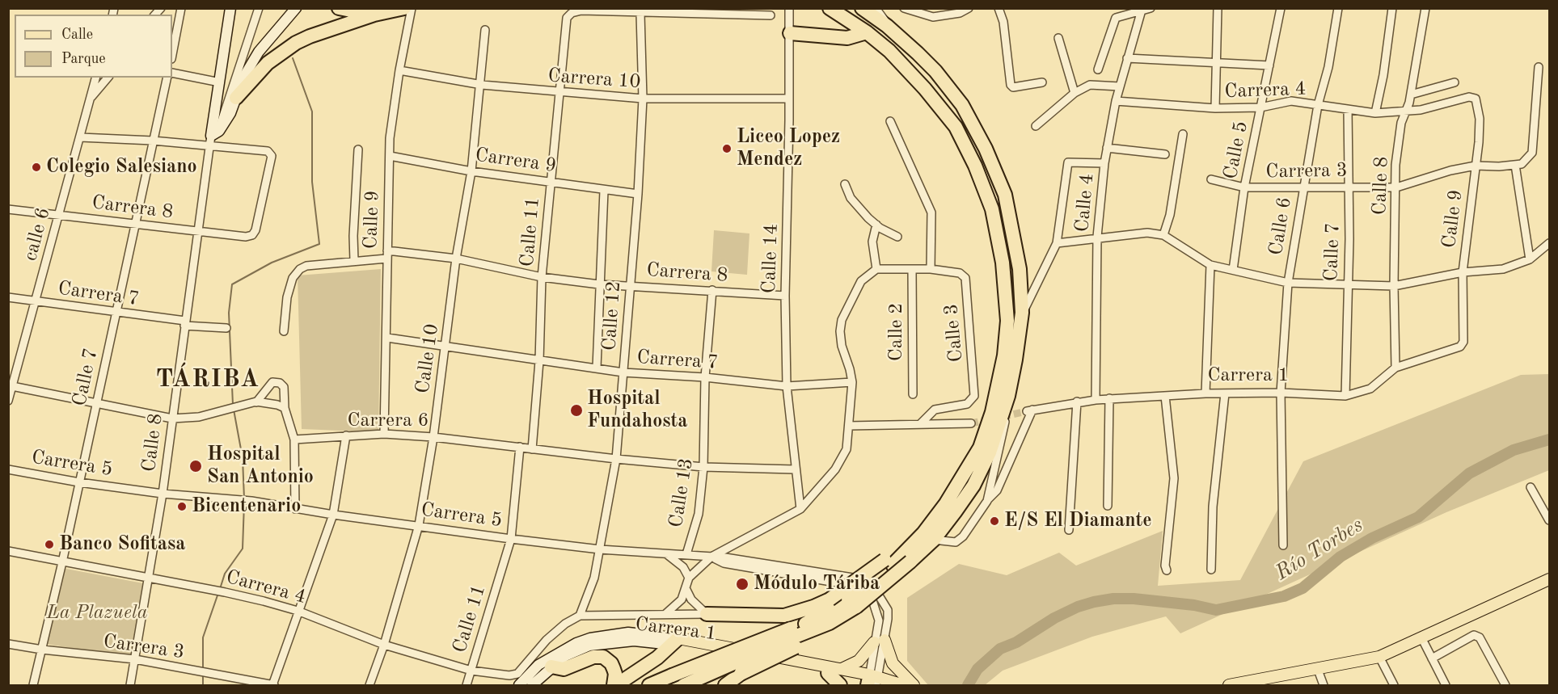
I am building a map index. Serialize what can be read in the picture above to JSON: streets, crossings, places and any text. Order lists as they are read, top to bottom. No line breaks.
{"streets":{"main road":["Carrera 1"],"street":["Carrera 10","Carrera 4","Calle 5","Carrera 9","Carrera 3","Calle 8","Calle 4","Carrera 8","Calle 9","Calle 6","Calle 11","calle 6","Calle 7","Calle 14","Carrera 7","Calle 12","Calle 2","Calle 3","Calle 10","Carrera 6","Carrera 5","Calle 13"]},"crossings":[["Carrera 10","Calle 9"],["Carrera 10","Calle 11"],["Carrera 10","Calle 14"],["Carrera 10","Calle 12"],["Carrera 10","Calle 10"],["Carrera 4","Calle 5"],["Carrera 4","Calle 8"],["Carrera 4","Calle 4"],["Carrera 4","Calle 9"],["Carrera 4","Calle 6"],["Carrera 4","Calle 11"],["Carrera 4","Calle 7"],["Carrera 4","Calle 12"],["Carrera 4","Calle 10"],["Calle 5","Carrera 3"],["Carrera 9","Calle 9"],["Carrera 9","Calle 11"],["Carrera 9","Calle 12"],["Carrera 9","Calle 10"],["Carrera 3","Calle 8"],["Carrera 3","Calle 9"],["Carrera 3","Calle 6"],["Carrera 3","Calle 7"],["Calle 8","Carrera 8"],["Calle 8","Carrera 7"],["Calle 8","Carrera 1"],["Calle 8","Carrera 5"],["Calle 4","Carrera 1"],["Carrera 8","Calle 9"],["Carrera 8","Calle 11"],["Carrera 8","calle 6"],["Carrera 8","Calle 7"],["Carrera 8","Calle 14"],["Carrera 8","Calle 12"],["Carrera 8","Calle 10"],["Carrera 8","Calle 13"],["Calle 9","Carrera 7"],["Calle 9","Carrera 1"],["Calle 9","Carrera 6"],["Calle 6","Carrera 1"],["Calle 11","Carrera 7"],["Calle 11","Calle 12"],["Calle 11","Carrera 6"],["Calle 11","Carrera 5"],["calle 6","Carrera 7"],["Calle 7","Carrera 7"],["Calle 7","Carrera 1"],["Calle 7","Carrera 5"],["Calle 14","Carrera 7"],["Calle 14","Carrera 6"],["Carrera 7","Calle 12"],["Carrera 7","Calle 10"],["Carrera 7","Calle 13"],["Calle 12","Carrera 6"],["Calle 12","Carrera 5"],["Calle 2","Calle 3"],["Calle 10","Carrera 6"],["Calle 10","Carrera 5"],["Carrera 6","Calle 13"],["Carrera 5","Calle 13"]],"districts":["TÁRIBA"],"water":["Río Torbes"],"parks":["La Plazuela"],"places":["Liceo Lopez Mendez","Colegio Salesiano","Hospital Fundahosta","Hospital San Antonio","Bicentenario","E/S El Diamante","Banco Sofitasa","Módulo Táriba"],"legend":["Calle","Parque"]}
